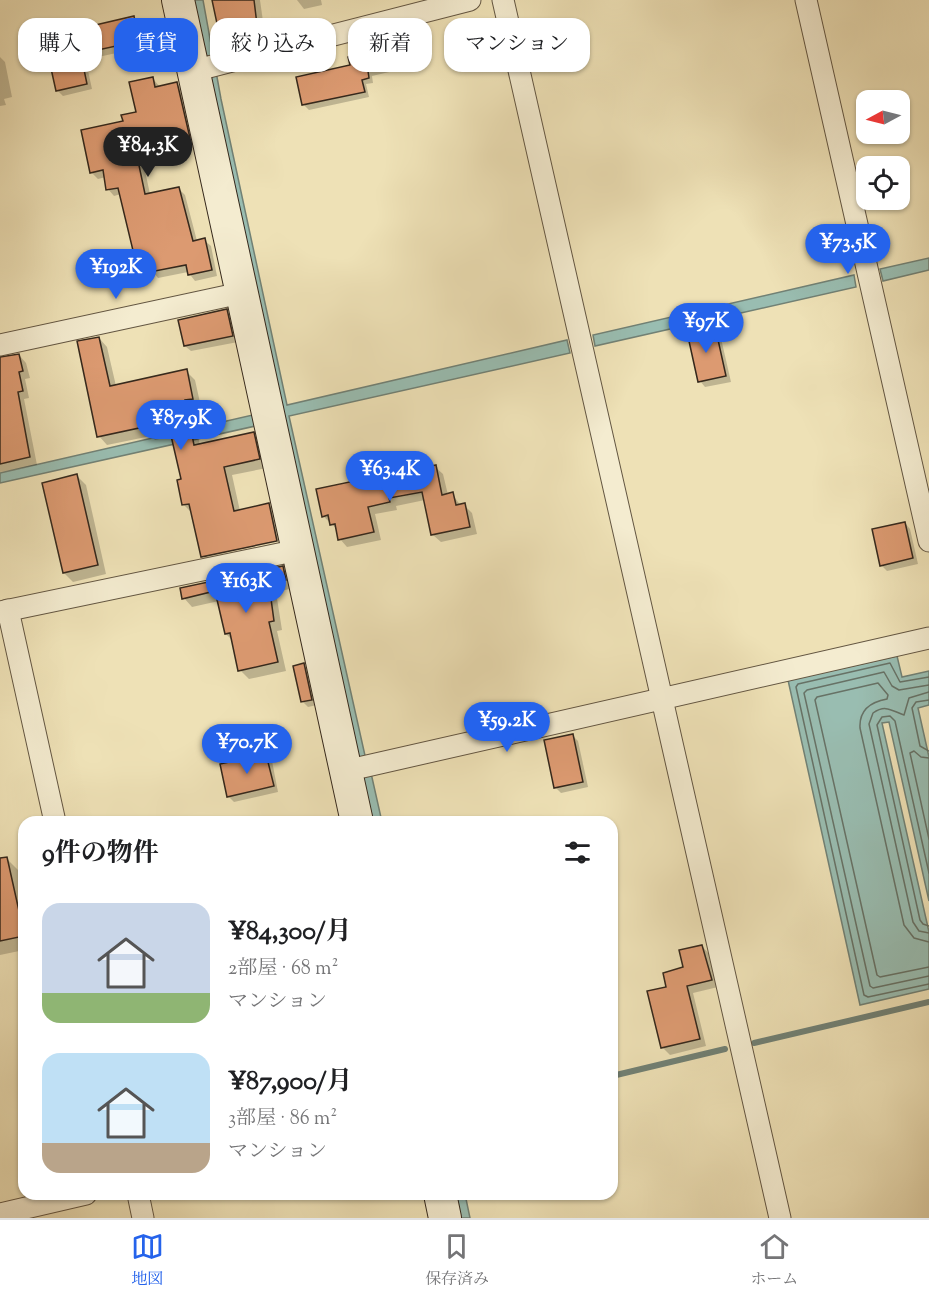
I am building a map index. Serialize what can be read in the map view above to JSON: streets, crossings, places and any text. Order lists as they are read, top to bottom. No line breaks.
{"north":"left","page":{"chip":["購入","賃貸","絞り込み","新着","マンション"],"price":["¥84.3K","¥73.5K","¥192K","¥97K","¥87.9K","¥63.4K","¥163K","¥59.2K","¥70.7K"],"heading":"9件の物件","list":[{"name":"¥84,300/月","note":"2部屋 · 68 m² · マンション"},{"name":"¥87,900/月","note":"3部屋 · 86 m² · マンション"}],"tabs":["地図","保存済み","ホーム"]}}
